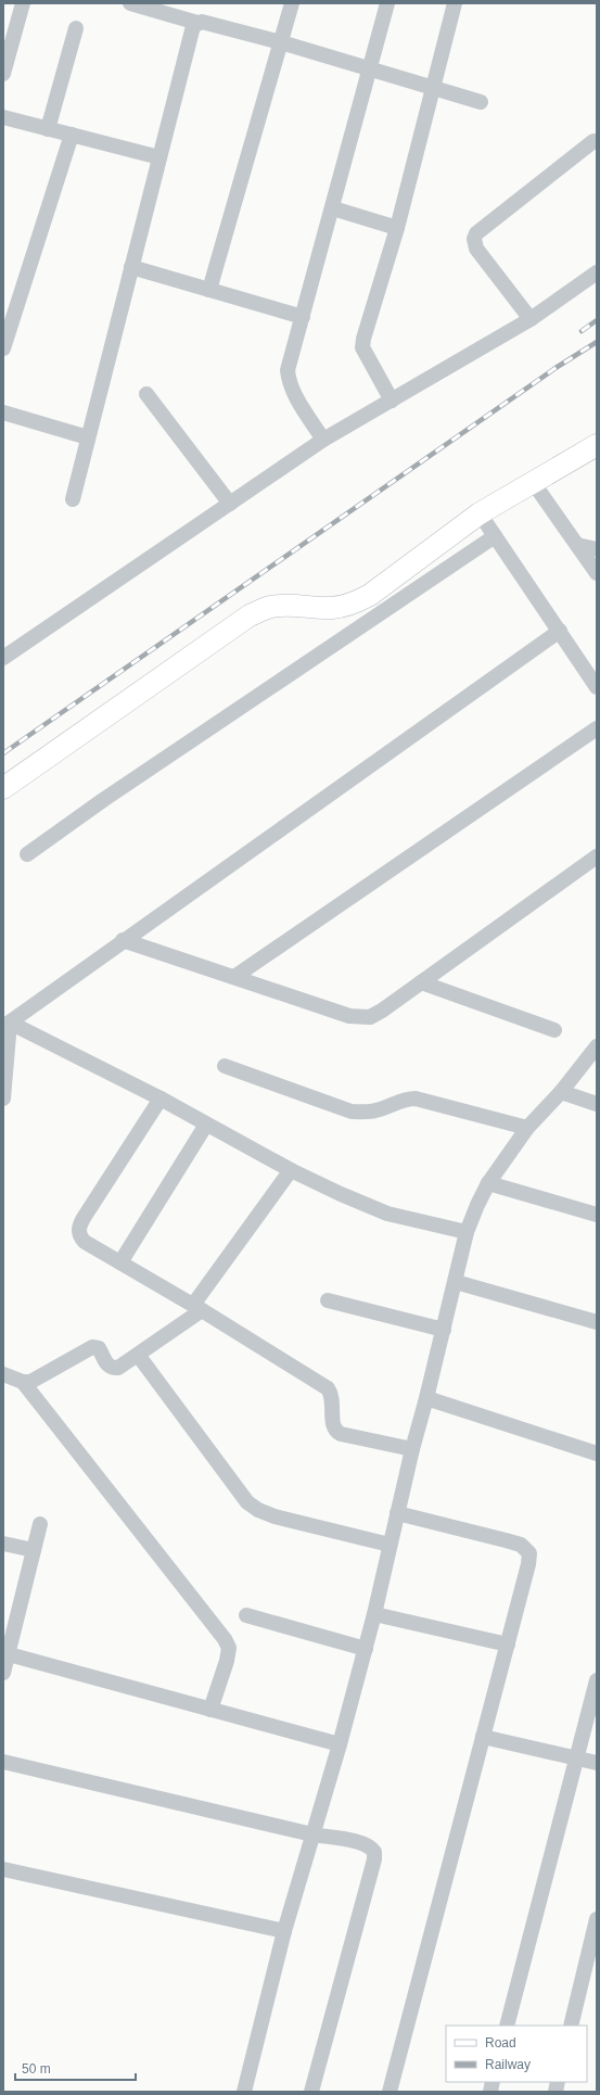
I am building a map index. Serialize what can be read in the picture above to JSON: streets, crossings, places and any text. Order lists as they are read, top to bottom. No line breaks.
{"legend":["Road","Railway"],"scale_bar":"50 m"}
